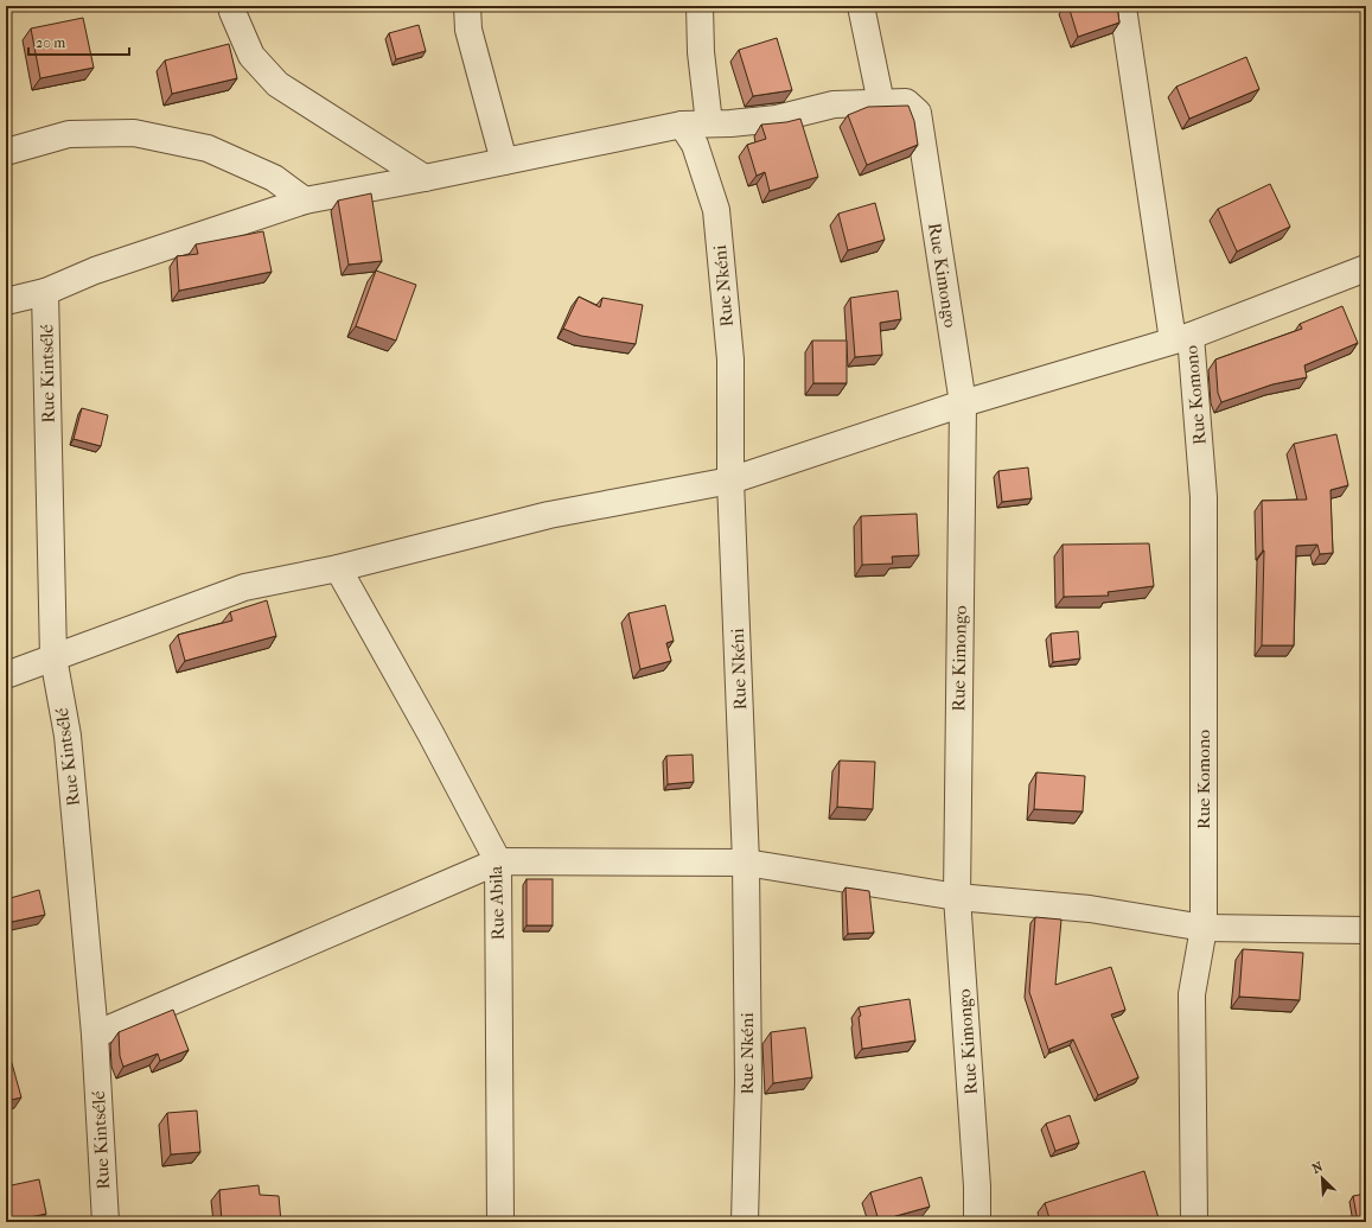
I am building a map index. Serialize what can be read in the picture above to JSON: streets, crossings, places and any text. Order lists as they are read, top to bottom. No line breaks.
{"streets":{"street":["Rue Kimongo","Rue Nkéni","Rue Kintsélé","Rue Komono","Rue Abila"]},"scale_bar":"20 m","north":"top left"}
